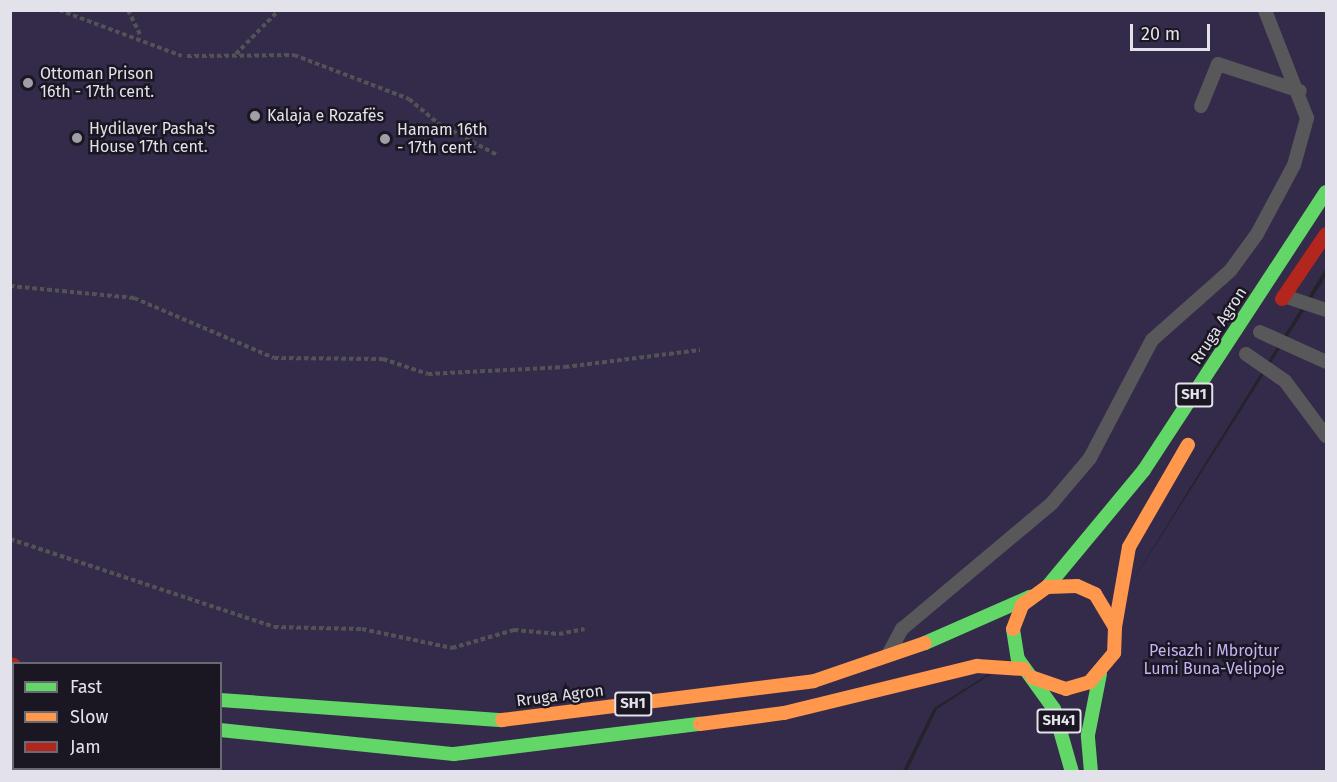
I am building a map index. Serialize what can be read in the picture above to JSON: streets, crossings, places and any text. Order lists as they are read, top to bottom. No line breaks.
{"streets":{"main road":["Rruga Agron","SH1","SH41"]},"crossings":[["Rruga Agron","SH1"],["Rruga Agron","SH41"],["SH1","SH41"]],"parks":["Peisazh i Mbrojtur Lumi Buna-Velipoje"],"places":["Ottoman Prison 16th - 17th cent.","Kalaja e Rozafës","Hydilaver Pasha's House 17th cent.","Hamam 16th - 17th cent."],"legend":["Fast","Slow","Jam"],"scale_bar":"20 m"}
